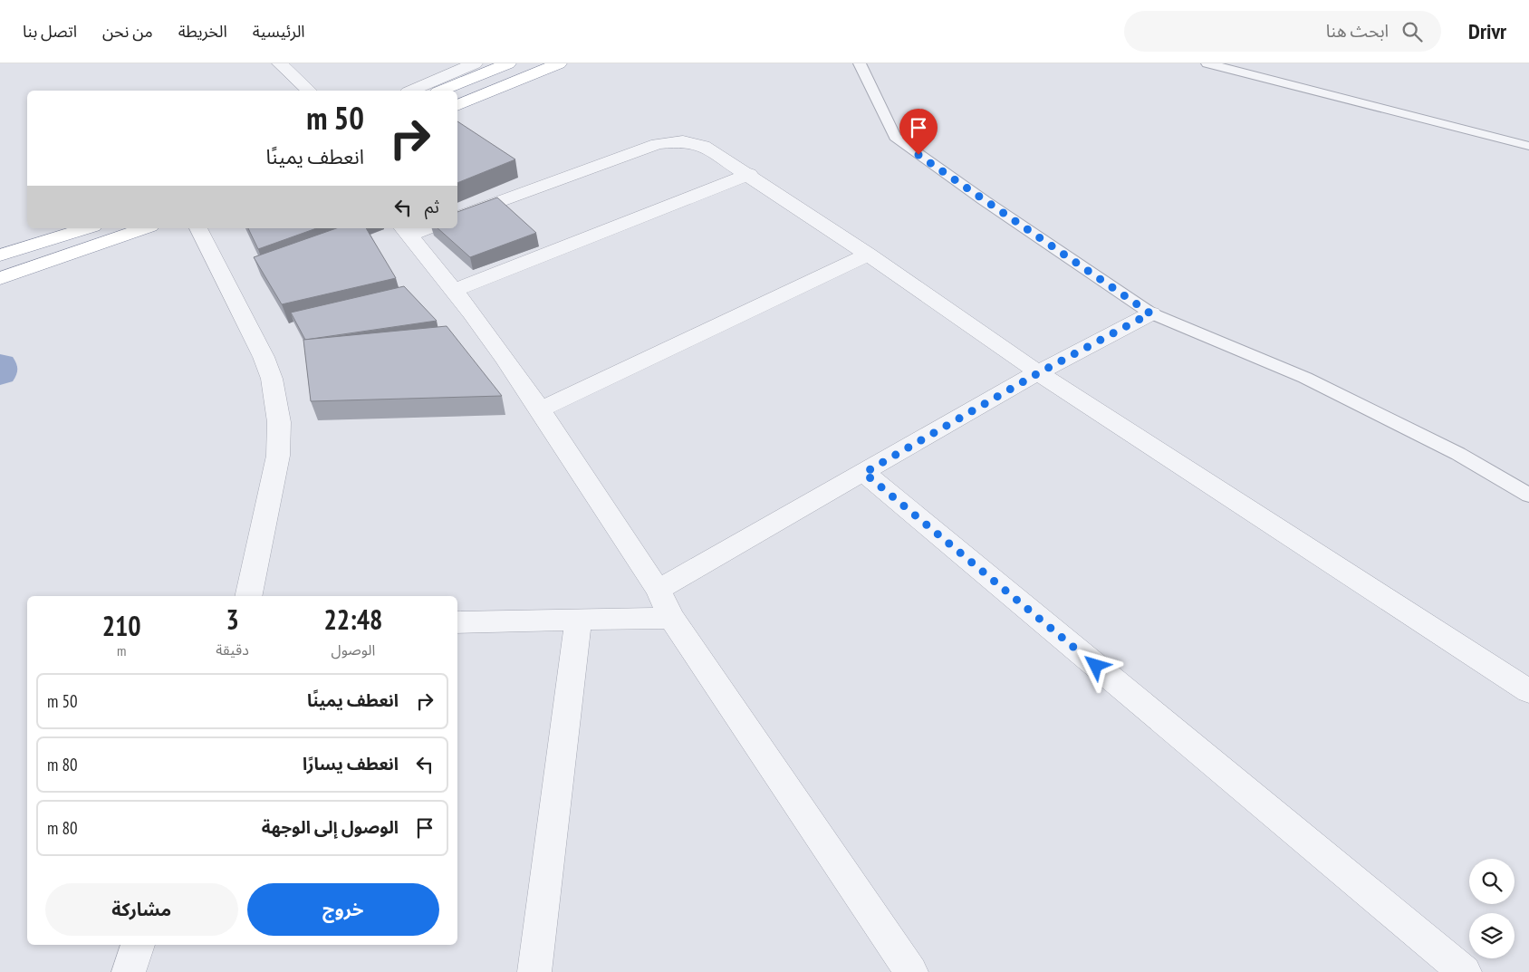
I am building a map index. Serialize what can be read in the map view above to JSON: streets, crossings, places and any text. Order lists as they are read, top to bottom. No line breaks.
{"page":{"header":"Drivr","search":"ابحث هنا","nav":["الرئيسية","الخريطة","من نحن","اتصل بنا"],"turn":["50 m","انعطف يمينًا"],"then":"ثم","eta":["22:48","الوصول","3","دقيقة","210","m"],"list":[{"name":"انعطف يمينًا","value":"50 m"},{"name":"انعطف يسارًا","value":"80 m"},{"name":"الوصول إلى الوجهة","value":"80 m"}],"buttons":["خروج","مشاركة"]}}
